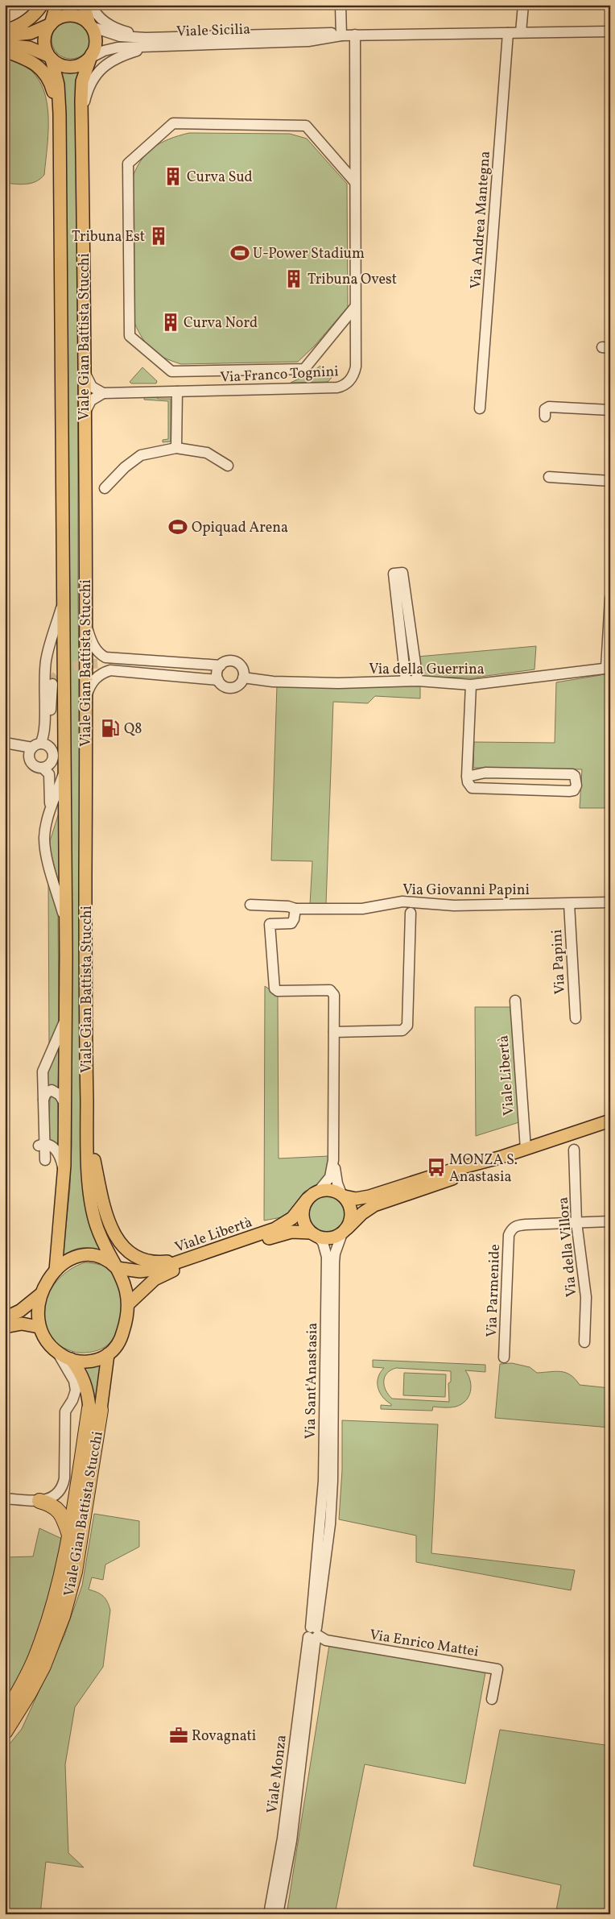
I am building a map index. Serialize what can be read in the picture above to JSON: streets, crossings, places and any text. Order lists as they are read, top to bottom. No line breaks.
{"streets":{"highway":["Viale Gian Battista Stucchi"],"main road":["Viale Libertà"],"street":["Viale Sicilia","Via Andrea Mantegna","Via Franco Tognini","Via della Guerrina","Via Giovanni Papini","Via Papini","Via della Villora","Via Parmenide","Via Sant'Anastasia","Via Enrico Mattei","Viale Monza"]},"crossings":[["Viale Sicilia","Via Andrea Mantegna"],["Viale Sicilia","Viale Gian Battista Stucchi"],["Viale Sicilia","Via Franco Tognini"],["Viale Gian Battista Stucchi","Viale Libertà"],["Via Giovanni Papini","Via Papini"],["Viale Libertà","Via Sant'Anastasia"],["Via della Villora","Via Parmenide"],["Via Sant'Anastasia","Viale Monza"],["Via Enrico Mattei","Viale Monza"]],"places":{"building":["Curva Sud","Tribuna Est","Tribuna Ovest","Curva Nord"],"sports":["U-Power Stadium","Opiquad Arena"],"fuel station":["Q8"],"bus stop":["MONZA S. Anastasia"],"office":["Rovagnati"]}}
